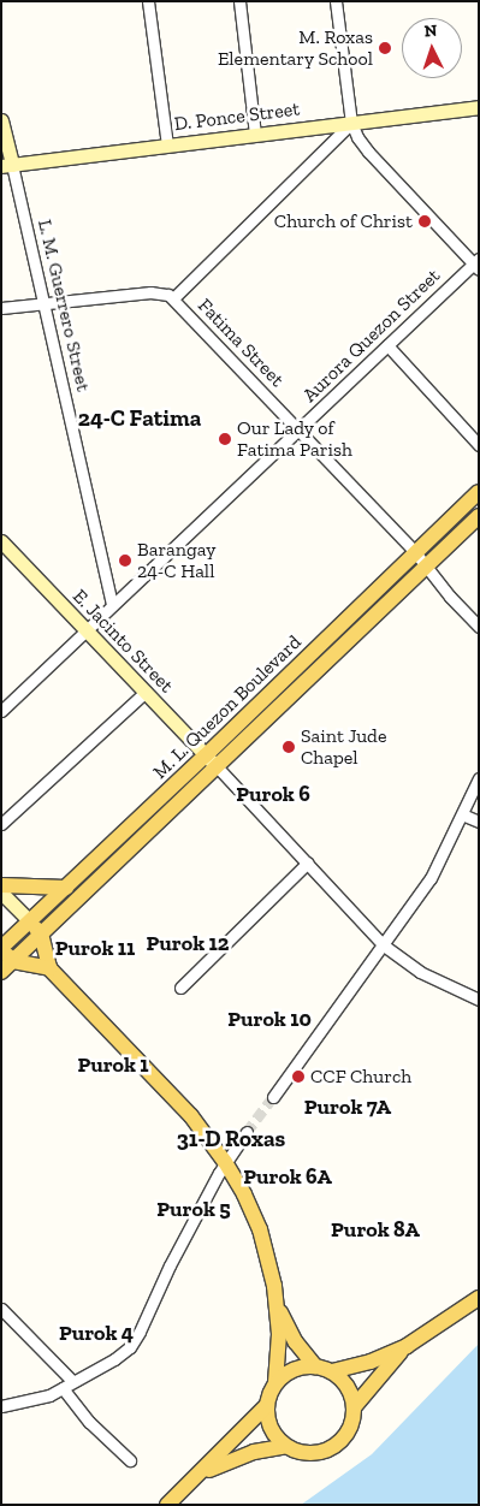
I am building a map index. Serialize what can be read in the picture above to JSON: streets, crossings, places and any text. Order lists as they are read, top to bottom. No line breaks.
{"streets":{"main road":["M. L. Quezon Boulevard"],"street":["D. Ponce Street","L. M. Guerrero Street","Aurora Quezon Street","Fatima Street","E. Jacinto Street"]},"crossings":[["D. Ponce Street","L. M. Guerrero Street"],["L. M. Guerrero Street","Aurora Quezon Street"],["L. M. Guerrero Street","Fatima Street"],["Aurora Quezon Street","Fatima Street"],["Aurora Quezon Street","E. Jacinto Street"],["Fatima Street","M. L. Quezon Boulevard"],["E. Jacinto Street","M. L. Quezon Boulevard"]],"districts":["24-C Fatima","Purok 6","Purok 12","Purok 11","Purok 10","Purok 1","Purok 7A","31-D Roxas","Purok 6A","Purok 5","Purok 8A","Purok 4"],"places":["M. Roxas Elementary School","Church of Christ","Our Lady of Fatima Parish","Barangay 24-C Hall","Saint Jude Chapel","CCF Church"],"north":"top"}
